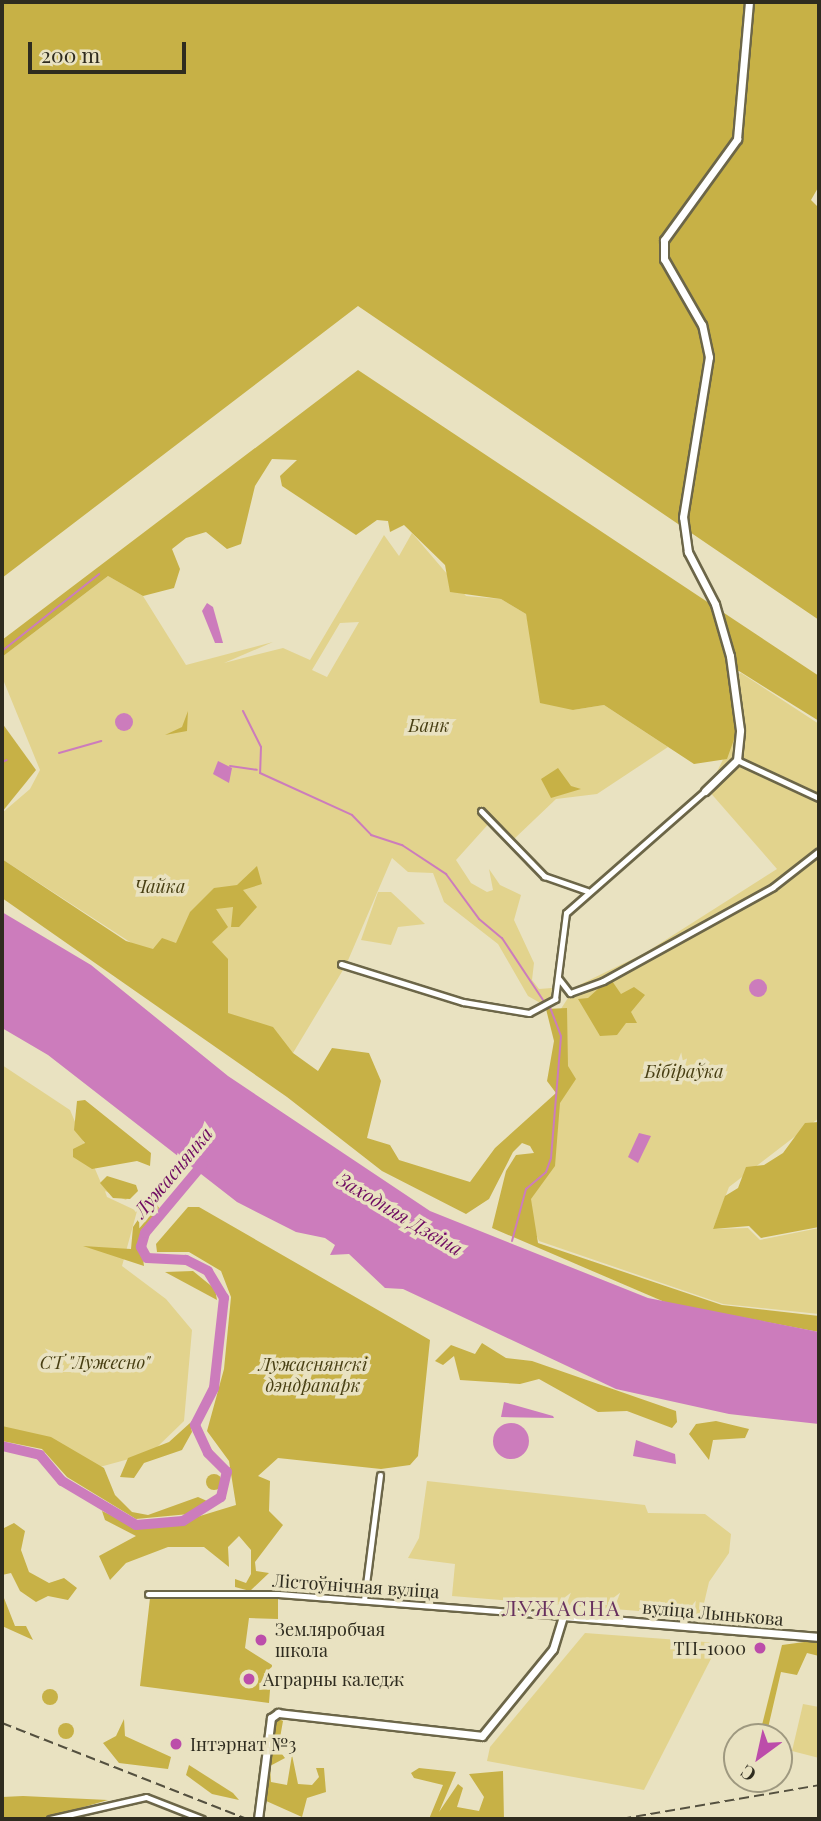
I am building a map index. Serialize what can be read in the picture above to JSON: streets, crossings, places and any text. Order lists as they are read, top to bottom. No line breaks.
{"streets":{"street":["Лістоўнічная вуліца","вуліца Лынькова"]},"crossings":[["Лістоўнічная вуліца","вуліца Лынькова"]],"districts":["ЛУЖАСНА"],"water":["Лужаснянка","Заходняя Дзвіна"],"parks":["Банк","Чайка","Бібіраўка","СТ \"Лужесно\"","Лужаснянскі дэндрапарк"],"places":["Земляробчая школа","ТП-1000","Аграрны каледж","Інтэрнат №3"],"scale_bar":"200 m","north":"bottom left"}
